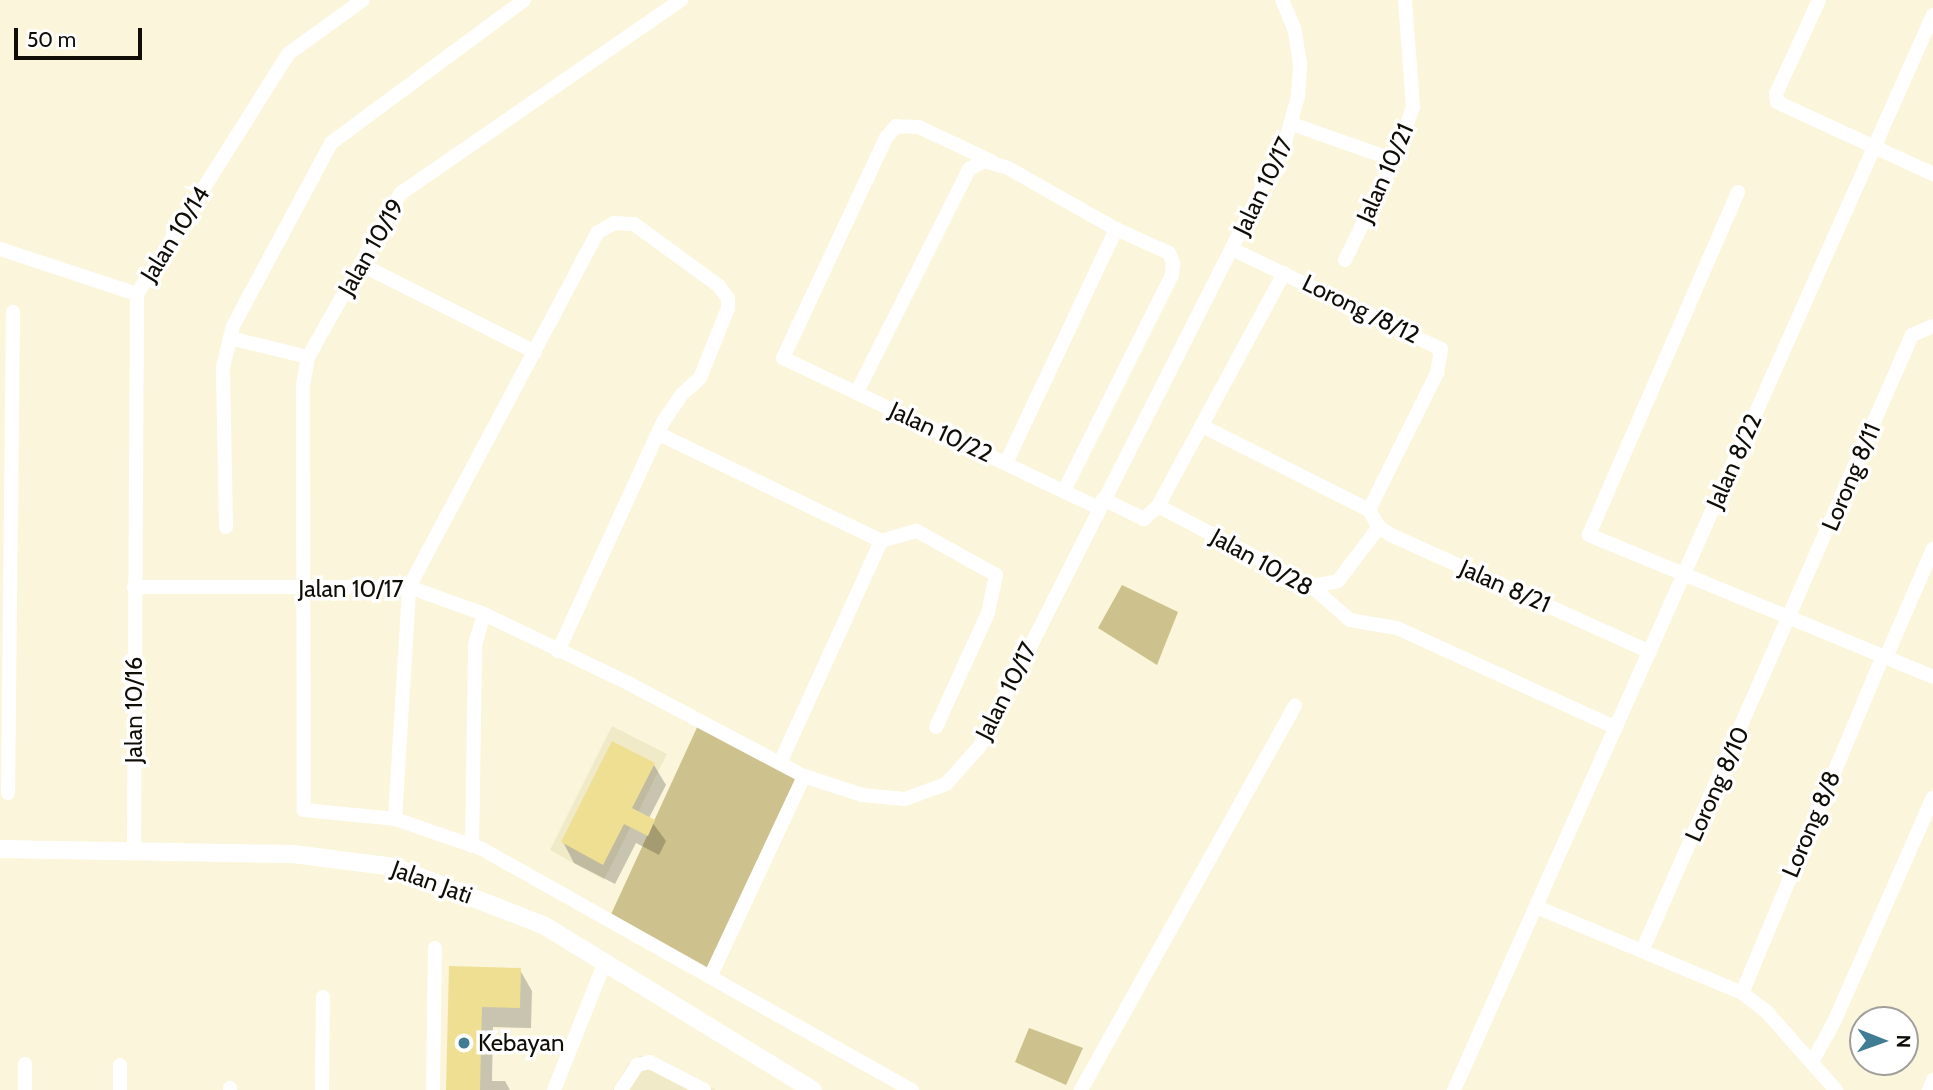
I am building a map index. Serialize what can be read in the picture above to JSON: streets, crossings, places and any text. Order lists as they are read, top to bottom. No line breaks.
{"streets":{"street":["Jalan 10/21","Jalan 10/17","Jalan 10/14","Jalan 10/19","Lorong /8/12","Jalan 10/22","Jalan 8/22","Lorong 8/11","Jalan 10/28","Jalan 8/21","Jalan 10/16","Lorong 8/10","Lorong 8/8","Jalan Jati"]},"crossings":[["Jalan 10/17","Jalan 10/19"],["Jalan 10/17","Lorong /8/12"],["Jalan 10/17","Jalan 10/22"],["Jalan 10/17","Jalan 10/16"],["Jalan 10/14","Jalan 10/16"],["Jalan 8/22","Jalan 10/28"],["Jalan 8/22","Jalan 8/21"],["Lorong 8/11","Lorong 8/10"],["Jalan 10/16","Jalan Jati"]],"places":["Kebayan"],"scale_bar":"50 m","north":"right"}
